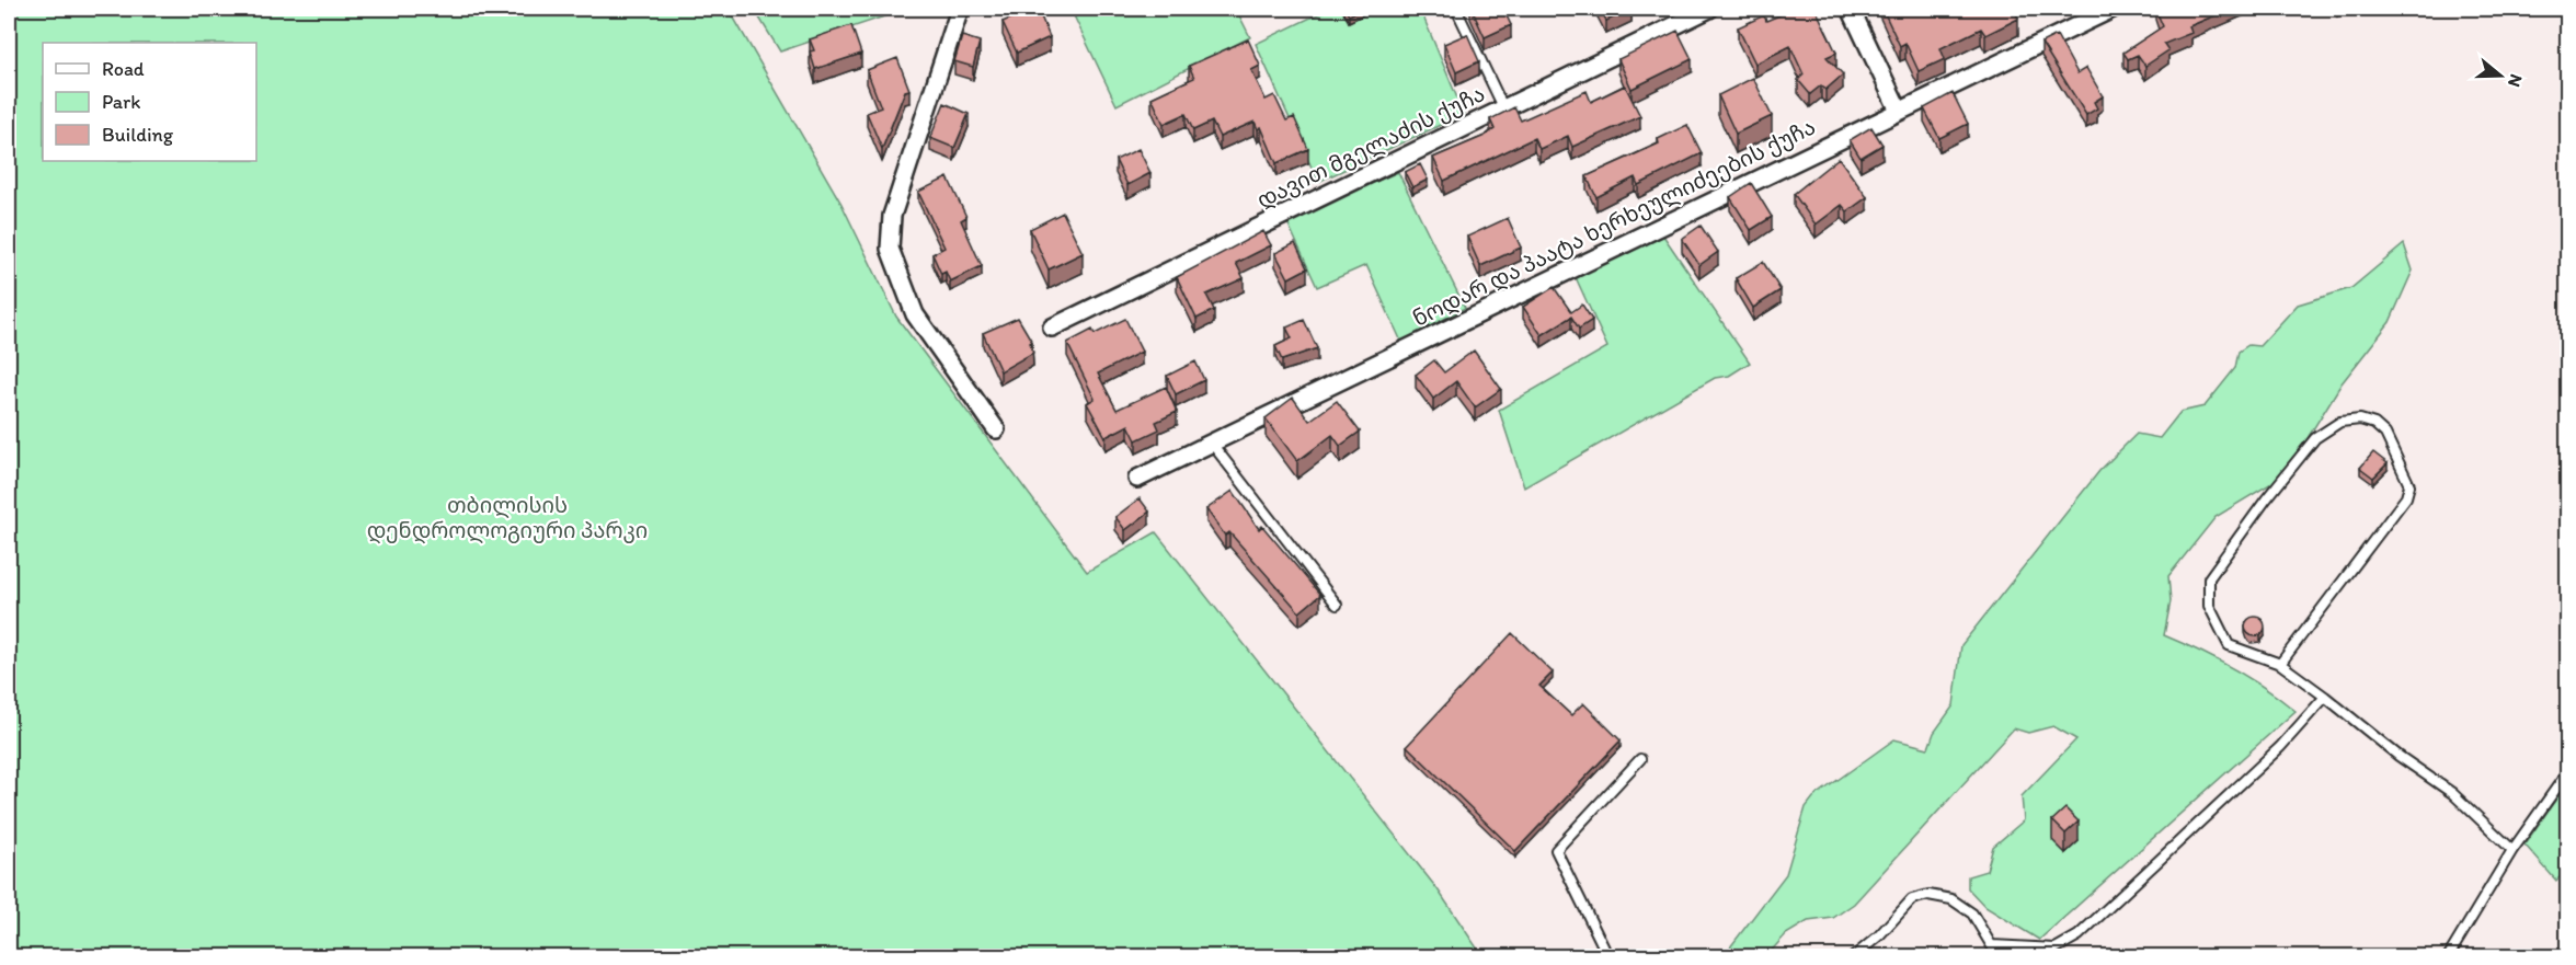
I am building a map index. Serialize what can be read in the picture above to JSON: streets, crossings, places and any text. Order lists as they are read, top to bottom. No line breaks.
{"streets":{"street":["დავით მგელაძის ქუჩა","ნოდარ და პაატა ხერხეულიძეების ქუჩა"]},"parks":["თბილისის დენდროლოგიური პარკი"],"legend":["Road","Park","Building"],"north":"right"}
